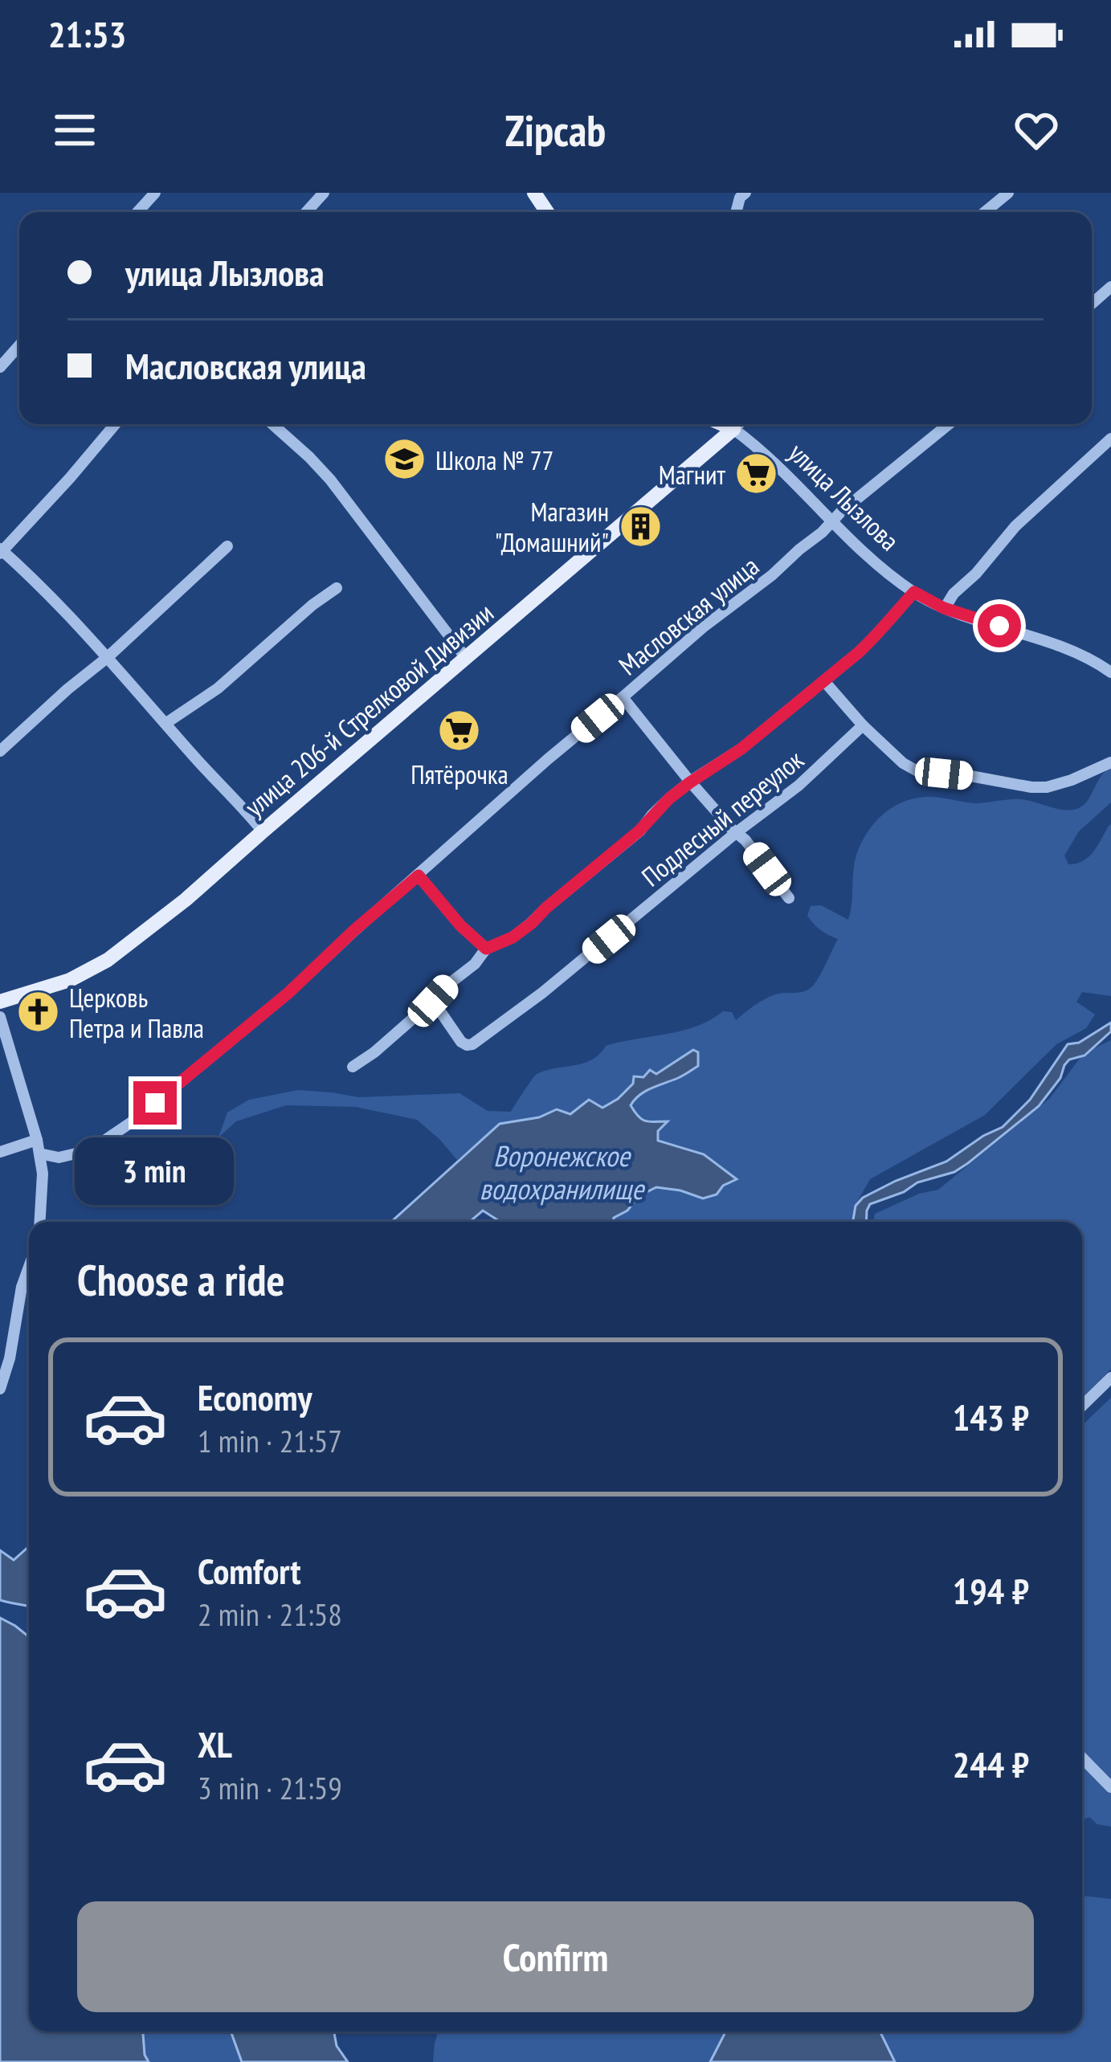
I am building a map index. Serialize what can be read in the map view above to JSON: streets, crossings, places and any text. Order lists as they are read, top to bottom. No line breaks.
{"streets":{"main road":["улица Лызлова","улица 206-й Стрелковой Дивизии"],"street":["Масловская улица","Подлесный переулок"]},"crossings":[["улица Лызлова","Масловская улица"],["улица Лызлова","улица 206-й Стрелковой Дивизии"]],"water":["Воронежское водохранилище"],"places":{"school or university":["Школа № 77"],"supermarket":["Магнит","Пятёрочка"],"building":["Магазин \"Домашний\""],"church":["Церковь Петра и Павла"]},"page":{"status":"21:53","header":"Zipcab","banner":["улица Лызлова","Масловская улица"],"bubble":"3 min","heading":"Choose a ride","list":[{"name":"Economy","note":"1 min · 21:57","value":"143 ₽"},{"name":"Comfort","note":"2 min · 21:58","value":"194 ₽"},{"name":"XL","note":"3 min · 21:59","value":"244 ₽"}],"buttons":"Confirm"}}
